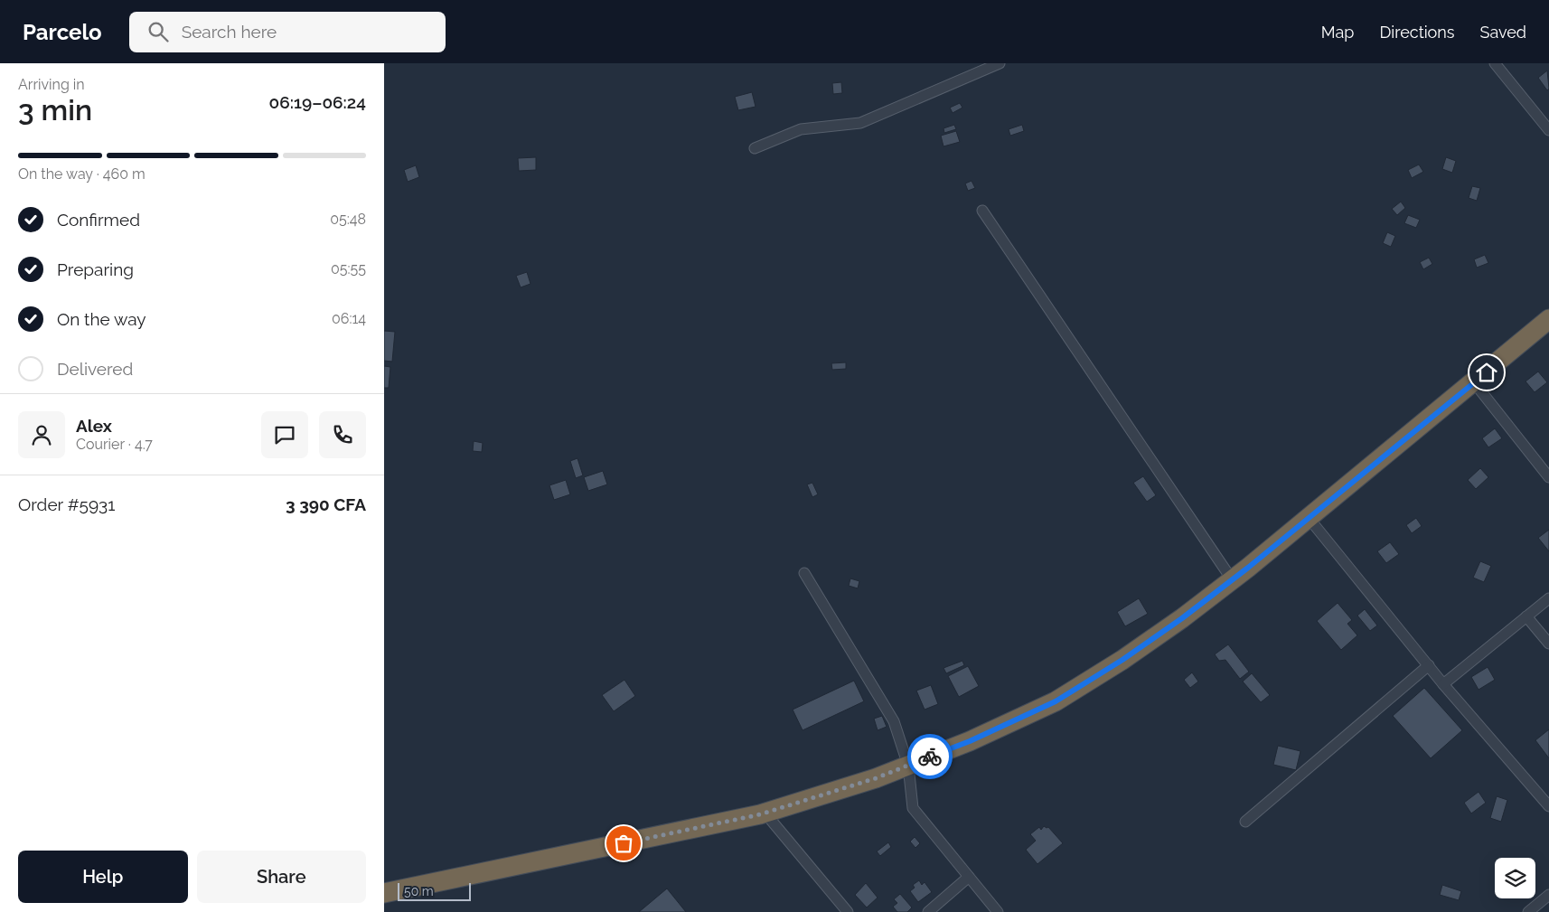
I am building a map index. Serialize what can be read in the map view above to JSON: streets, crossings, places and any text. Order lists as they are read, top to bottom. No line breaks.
{"scale_bar":"50 m","page":{"header":"Parcelo","search":"Search here","nav":["Map","Directions","Saved"],"heading":["3 min","Arriving in","06:19–06:24"],"panel":["Alex","Courier · 4.7","Order #5931","3 390 CFA"],"bar":"On the way · 460 m","list":[["Confirmed","05:48"],["Preparing","05:55"],["On the way","06:14"],"Delivered"],"buttons":["Help","Share"],"scale":"50 m"}}
